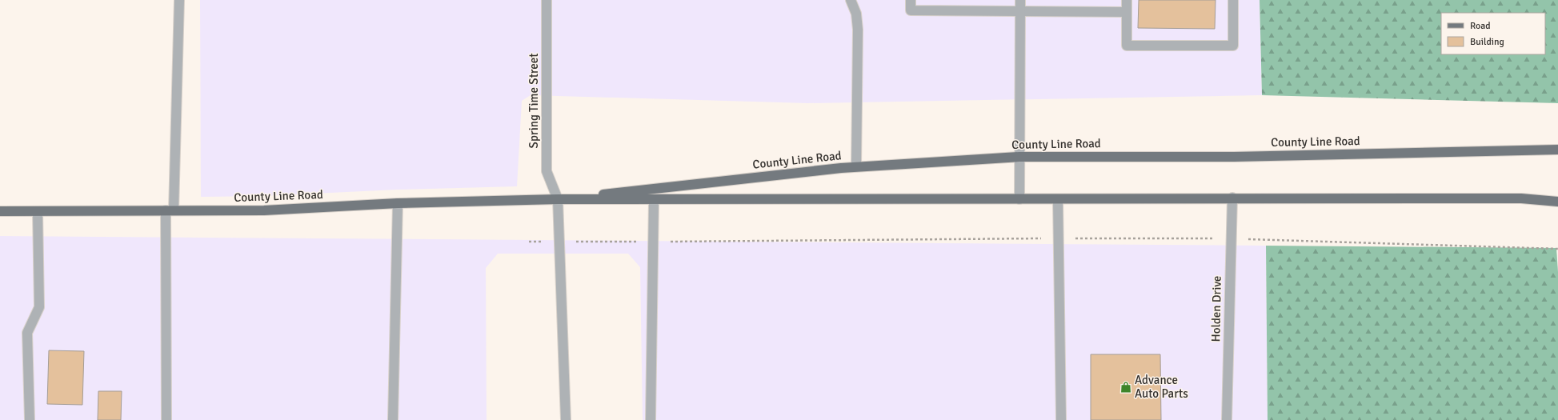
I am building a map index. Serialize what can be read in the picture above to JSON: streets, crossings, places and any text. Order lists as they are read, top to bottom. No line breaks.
{"streets":{"main road":["County Line Road"],"street":["Spring Time Street","Holden Drive"]},"crossings":[["Spring Time Street","County Line Road"],["County Line Road","Holden Drive"]],"places":{"shop":["Advance Auto Parts"]},"legend":["Road","Building"]}
